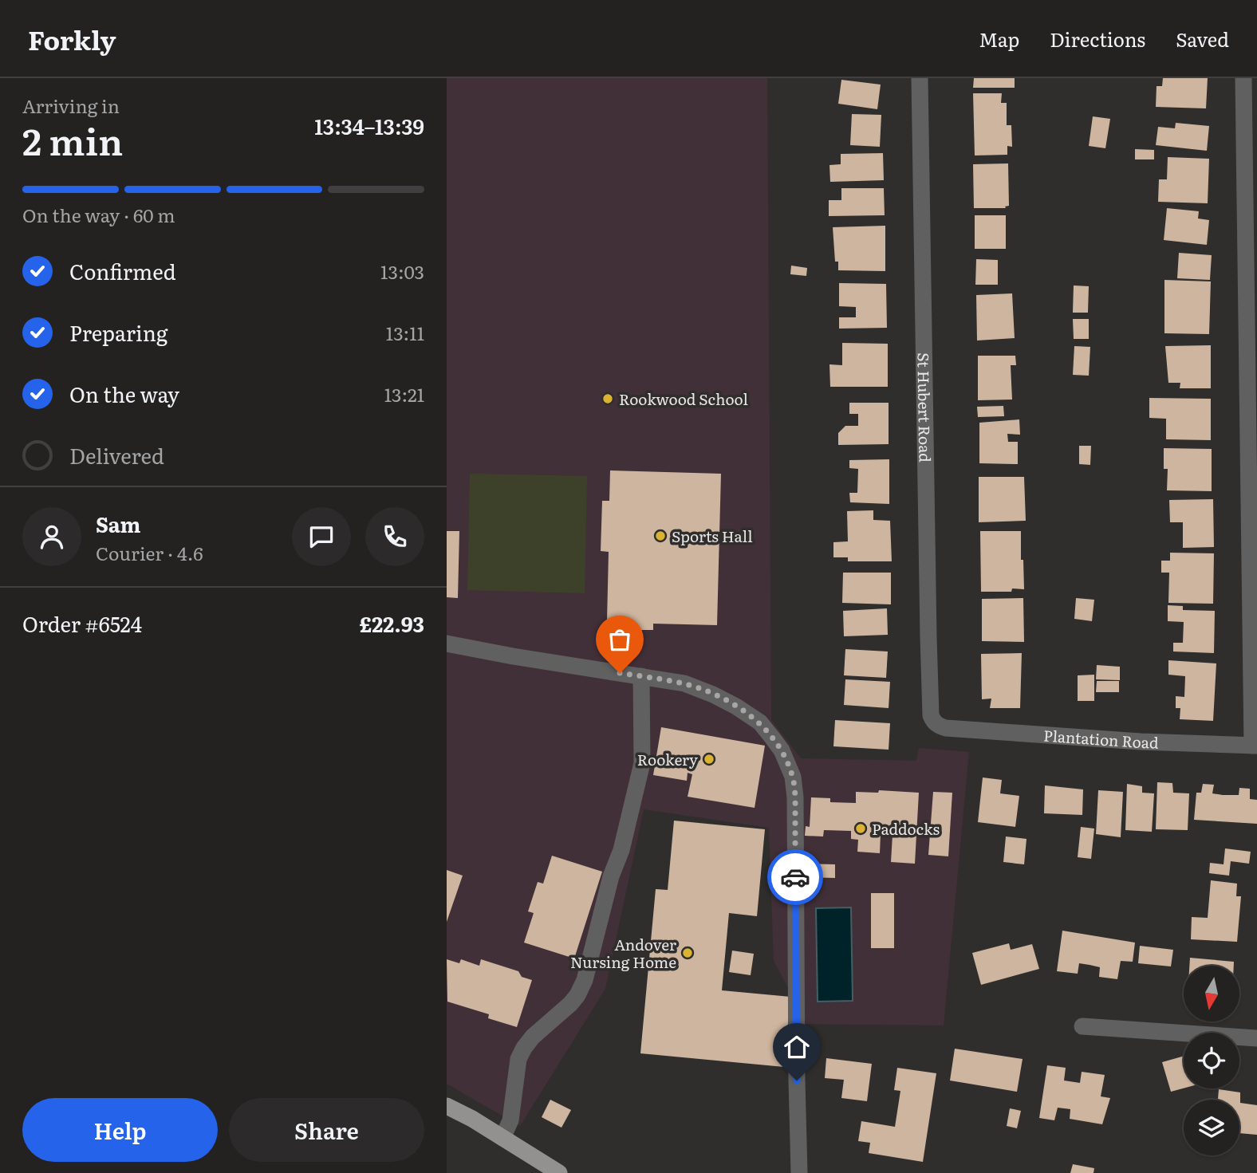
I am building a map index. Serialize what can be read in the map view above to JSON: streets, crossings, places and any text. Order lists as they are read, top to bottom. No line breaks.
{"streets":{"street":["St Hubert Road","Plantation Road"]},"crossings":[["St Hubert Road","Plantation Road"]],"places":["Rookwood School","Sports Hall","Rookery","Paddocks","Andover Nursing Home"],"north":"bottom","page":{"header":"Forkly","nav":["Map","Directions","Saved"],"heading":["2 min","Arriving in","13:34–13:39"],"panel":["Sam","Courier · 4.6","Order #6524","£22.93"],"bar":"On the way · 60 m","list":[["Confirmed","13:03"],["Preparing","13:11"],["On the way","13:21"],"Delivered"],"buttons":["Help","Share"]}}
